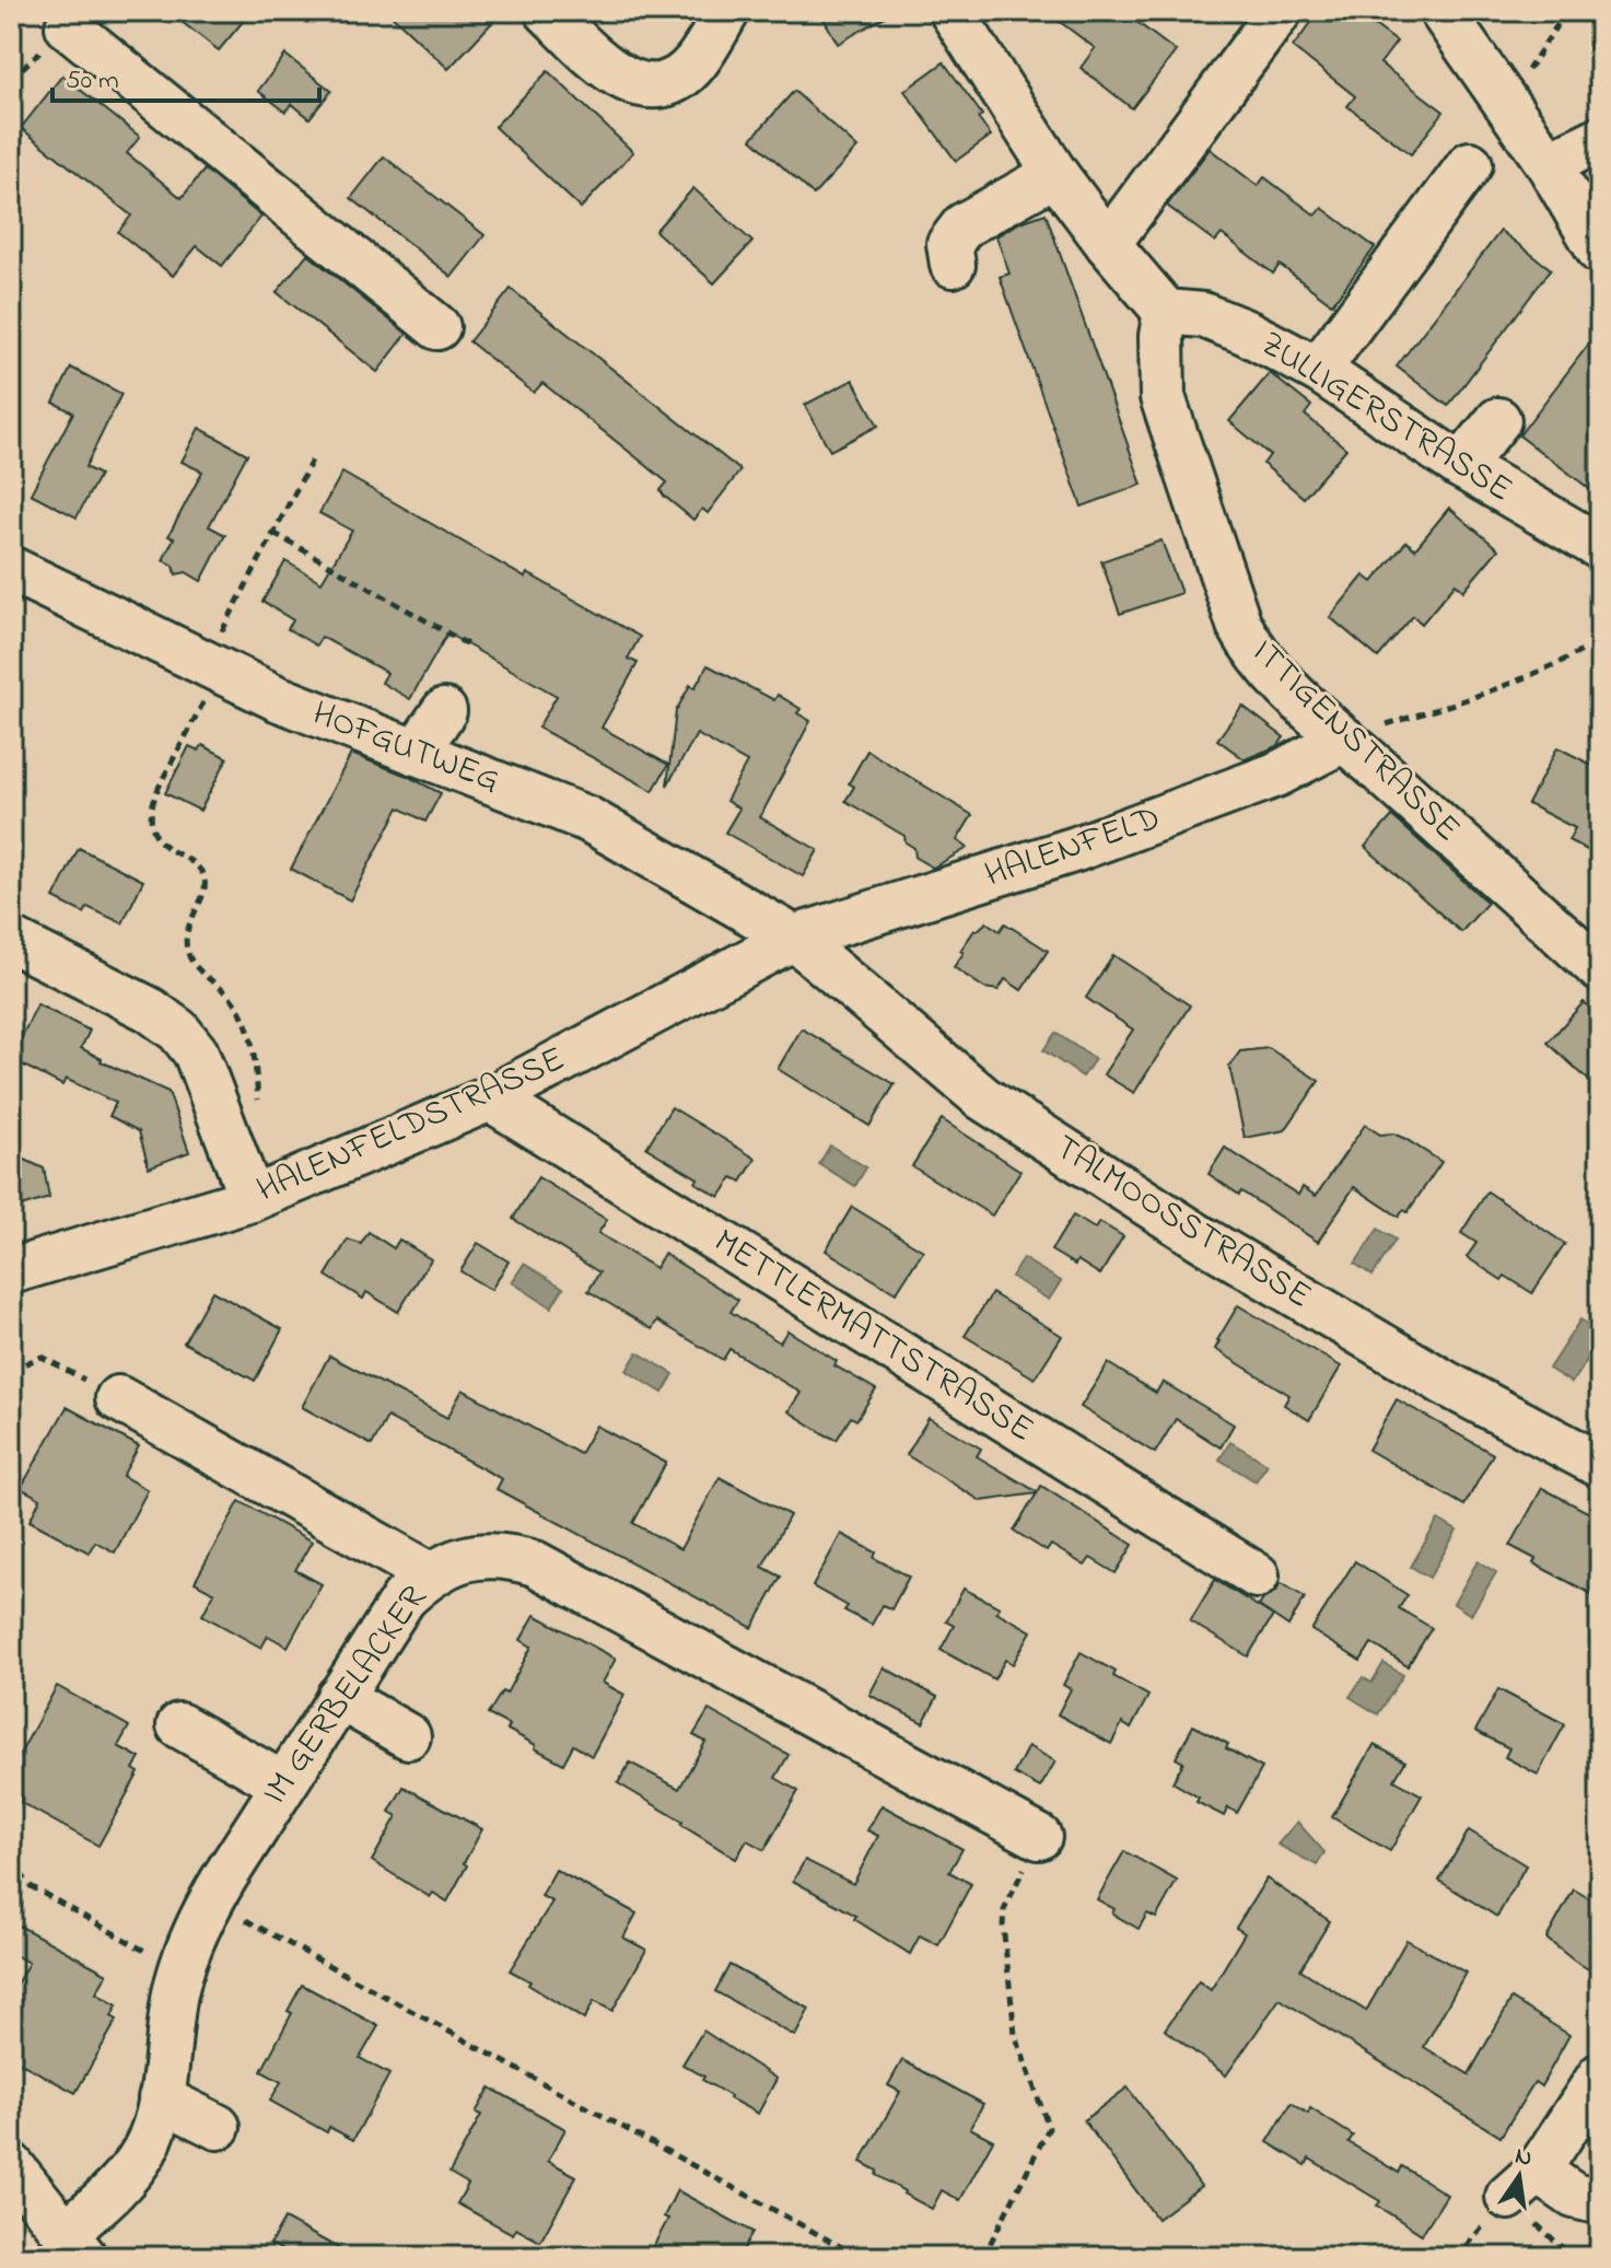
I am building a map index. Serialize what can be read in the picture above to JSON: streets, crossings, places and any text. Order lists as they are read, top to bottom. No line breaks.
{"streets":{"street":["ZULLIGERSTRASSE","ITTIGENSTRASSE","HOFGUTWEG","HALENFELD","HALENFELDSTRASSE","TALMOOSSTRASSE","METTLERMATTSTRASSE","IM GERBELACKER"]},"crossings":[["ZULLIGERSTRASSE","ITTIGENSTRASSE"],["ITTIGENSTRASSE","HALENFELD"],["HOFGUTWEG","HALENFELD"],["HOFGUTWEG","HALENFELDSTRASSE"],["HOFGUTWEG","TALMOOSSTRASSE"],["HALENFELD","HALENFELDSTRASSE"],["HALENFELD","TALMOOSSTRASSE"],["HALENFELDSTRASSE","TALMOOSSTRASSE"],["HALENFELDSTRASSE","METTLERMATTSTRASSE"]],"scale_bar":"50 m","north":"top"}
